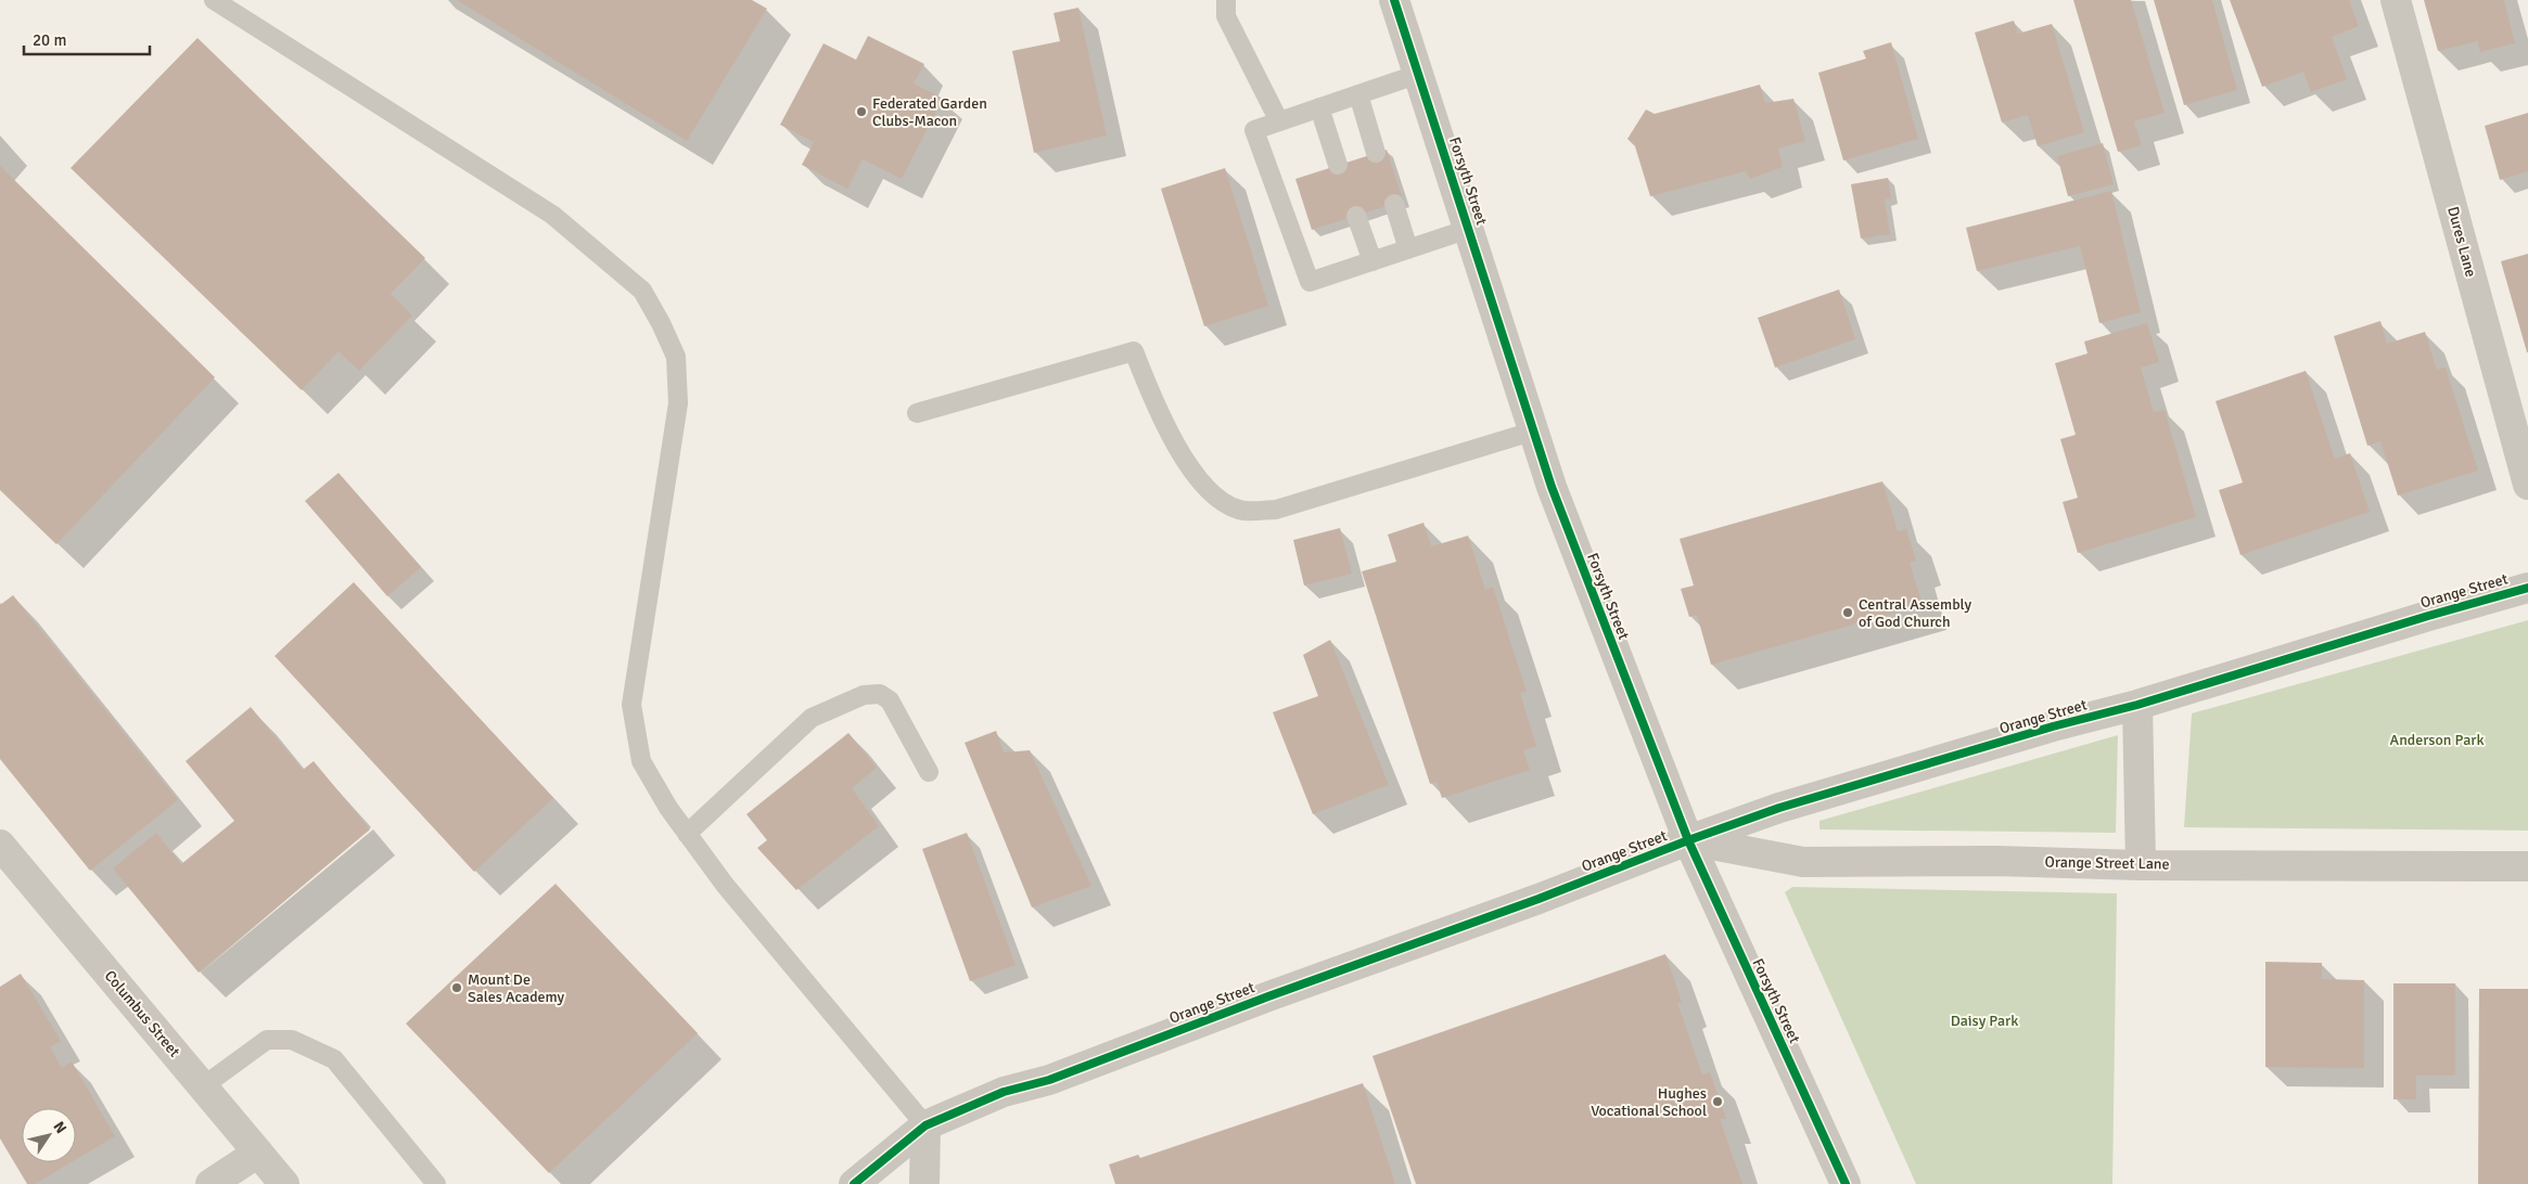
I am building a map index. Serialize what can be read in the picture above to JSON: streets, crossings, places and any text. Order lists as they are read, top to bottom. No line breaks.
{"streets":{"street":["Forsyth Street","Dures Lane","Orange Street","Orange Street Lane","Columbus Street"]},"crossings":[["Forsyth Street","Orange Street"],["Forsyth Street","Orange Street Lane"],["Orange Street","Orange Street Lane"]],"parks":["Anderson Park","Daisy Park"],"places":["Federated Garden Clubs-Macon","Central Assembly of God Church","Mount De Sales Academy","Hughes Vocational School"],"scale_bar":"20 m","north":"top right"}
